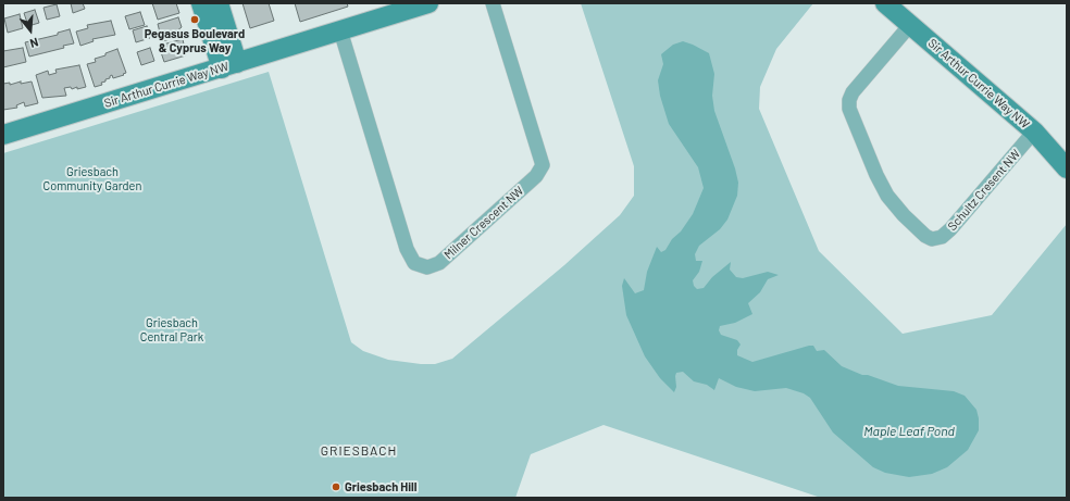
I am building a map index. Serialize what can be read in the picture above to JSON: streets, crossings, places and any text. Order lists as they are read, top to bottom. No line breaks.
{"streets":{"street":["Sir Arthur Currie Way NW","Schultz Cresent NW","Milner Crescent NW"]},"crossings":[["Sir Arthur Currie Way NW","Schultz Cresent NW"],["Sir Arthur Currie Way NW","Milner Crescent NW"]],"districts":["GRIESBACH"],"water":["Maple Leaf Pond"],"parks":["Griesbach Community Garden","Griesbach Central Park"],"places":["Pegasus Boulevard & Cyprus Way","Griesbach Hill"],"north":"bottom"}
